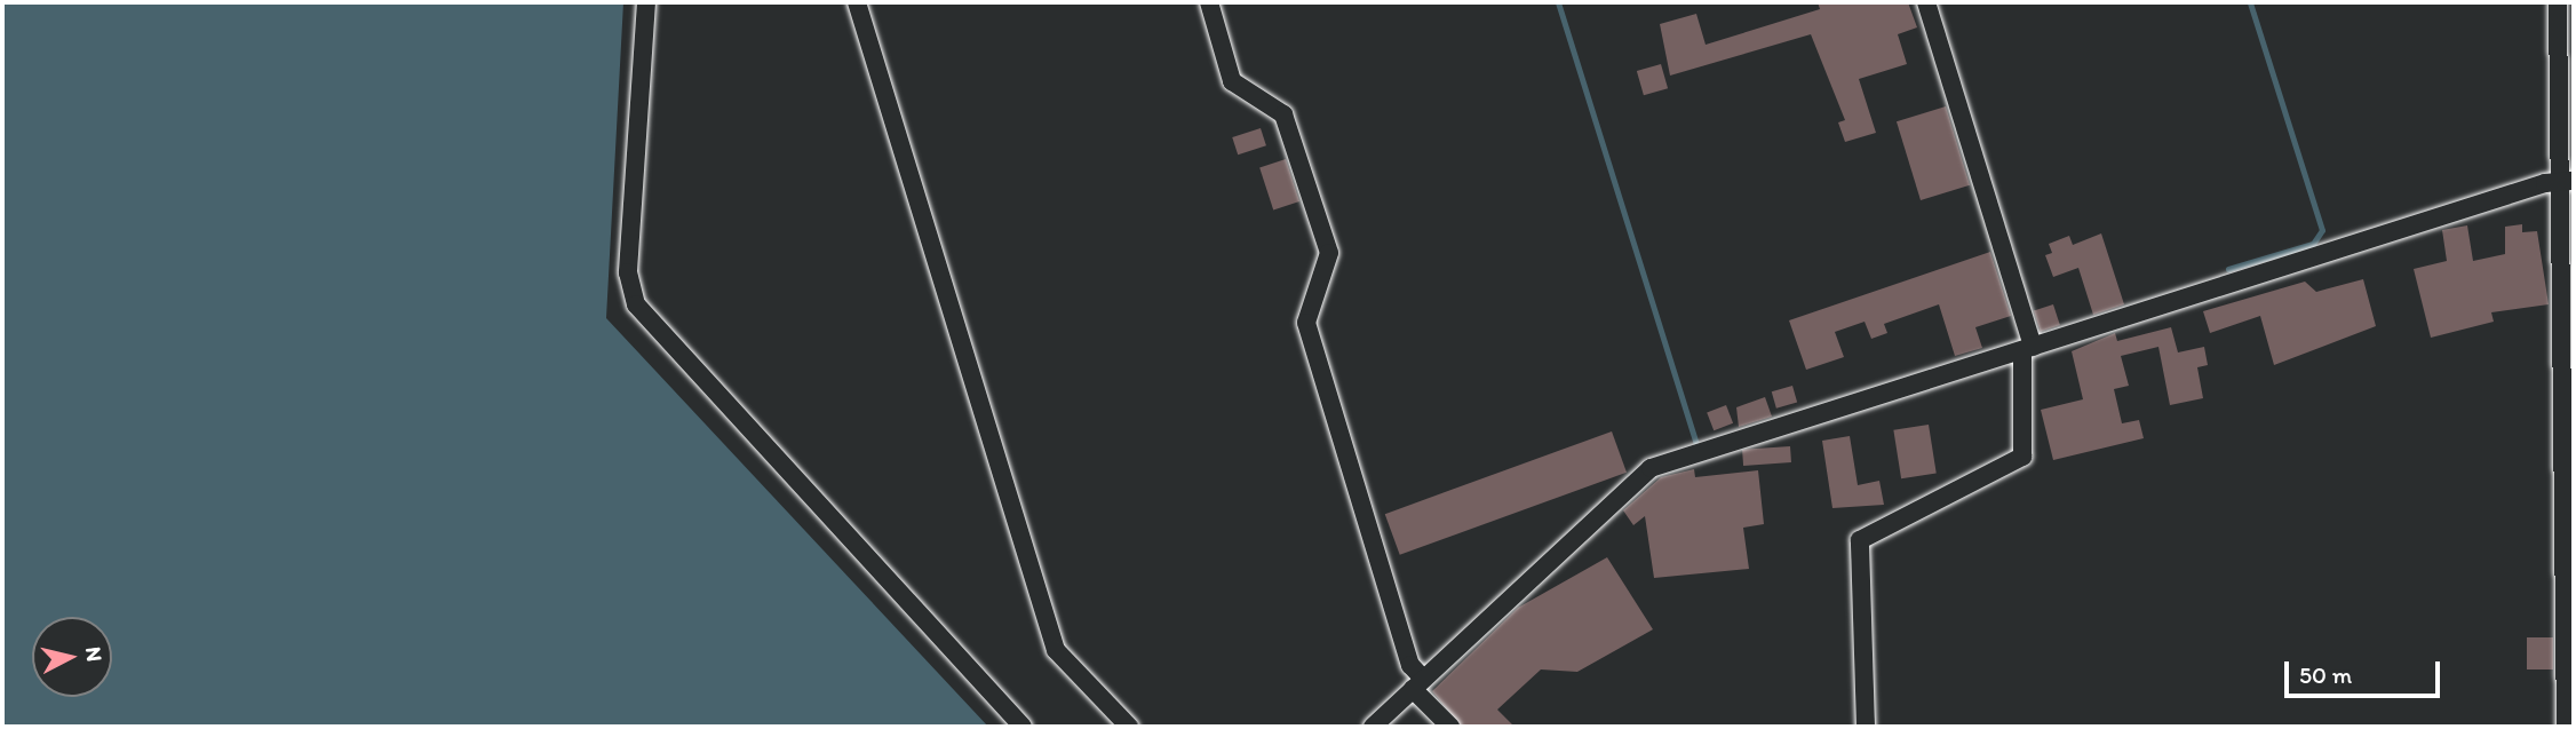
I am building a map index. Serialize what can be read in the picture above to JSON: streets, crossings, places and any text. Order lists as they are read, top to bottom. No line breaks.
{"scale_bar":"50 m","north":"right"}
